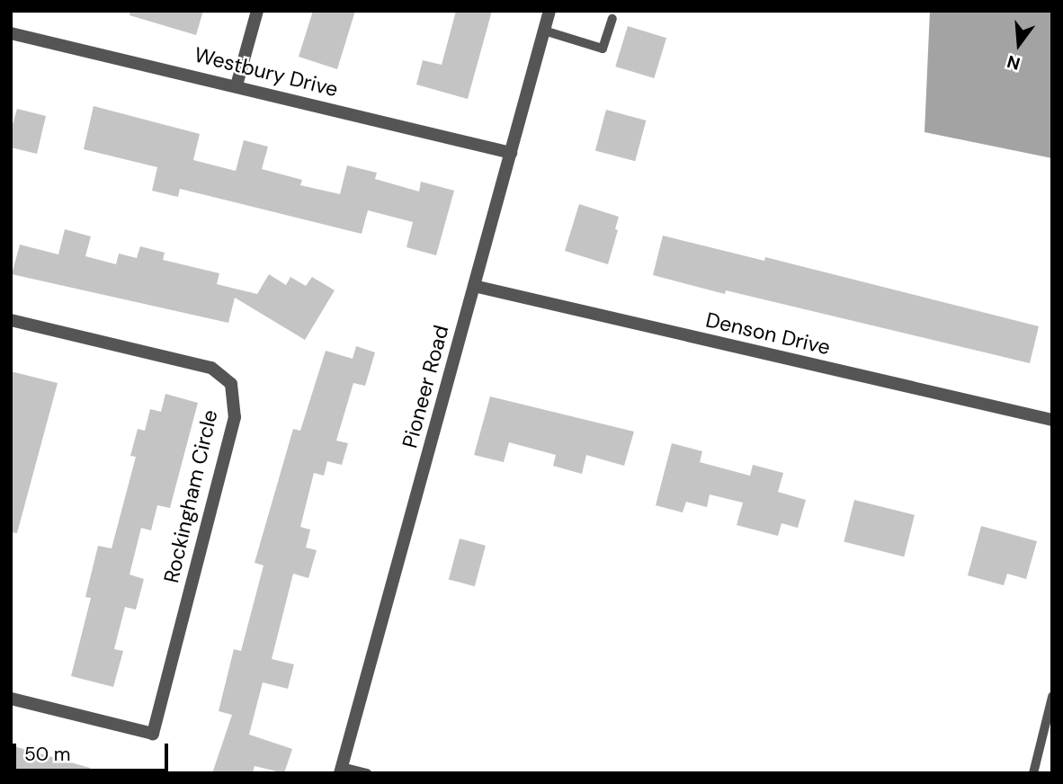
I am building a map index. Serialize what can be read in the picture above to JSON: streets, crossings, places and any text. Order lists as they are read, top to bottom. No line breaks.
{"streets":{"street":["Westbury Drive","Denson Drive","Pioneer Road","Rockingham Circle"]},"crossings":[["Westbury Drive","Pioneer Road"],["Denson Drive","Pioneer Road"]],"scale_bar":"50 m","north":"bottom"}
